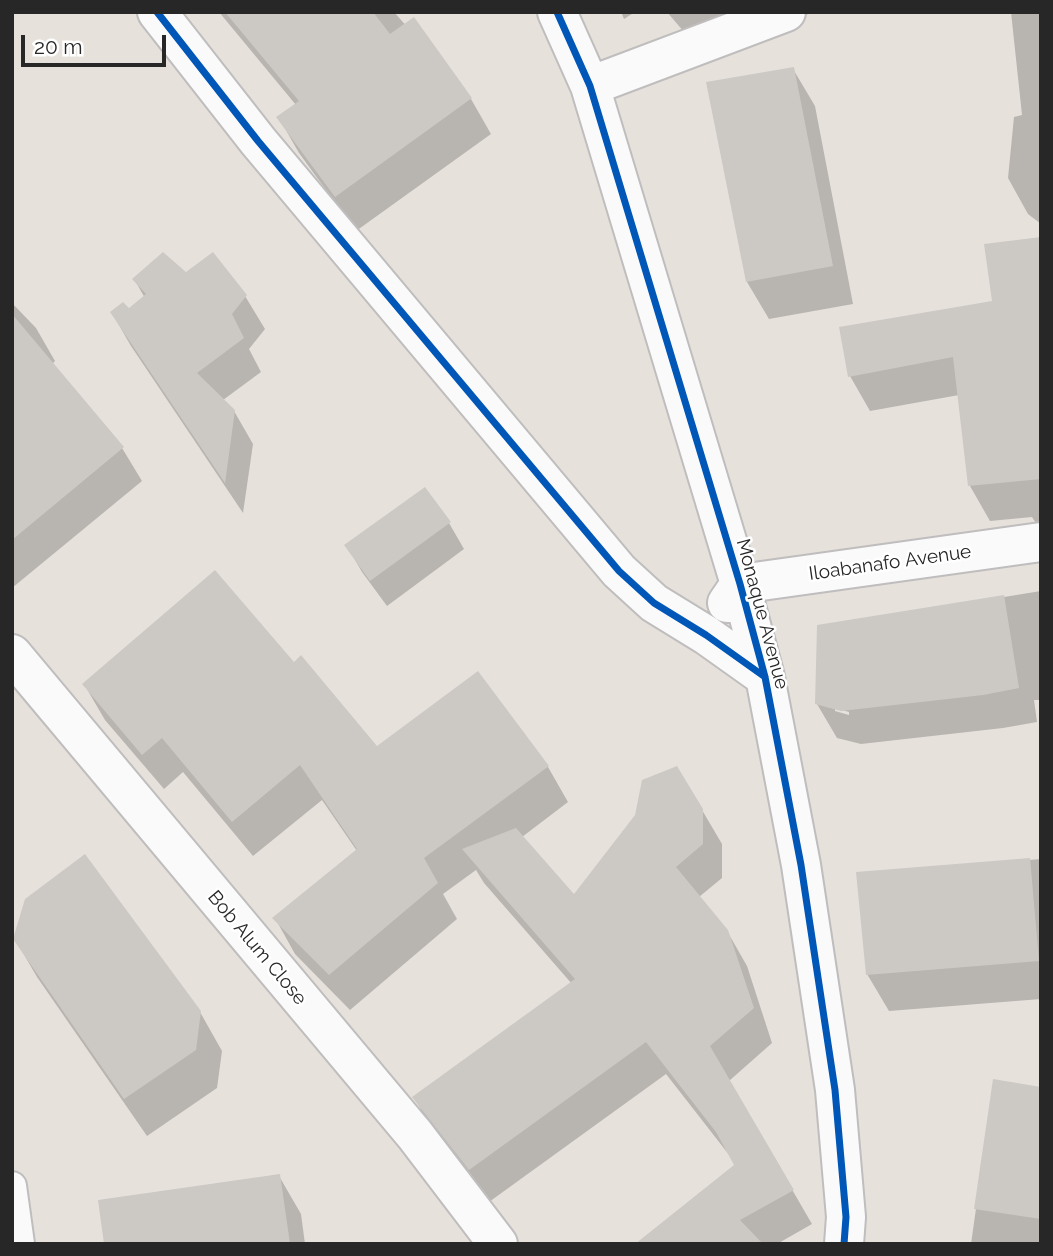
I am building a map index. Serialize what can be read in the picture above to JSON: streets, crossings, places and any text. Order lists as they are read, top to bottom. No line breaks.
{"streets":{"street":["Iloabanafo Avenue","Monaque Avenue","Bob Alum Close"]},"crossings":[["Iloabanafo Avenue","Monaque Avenue"]],"scale_bar":"20 m"}
